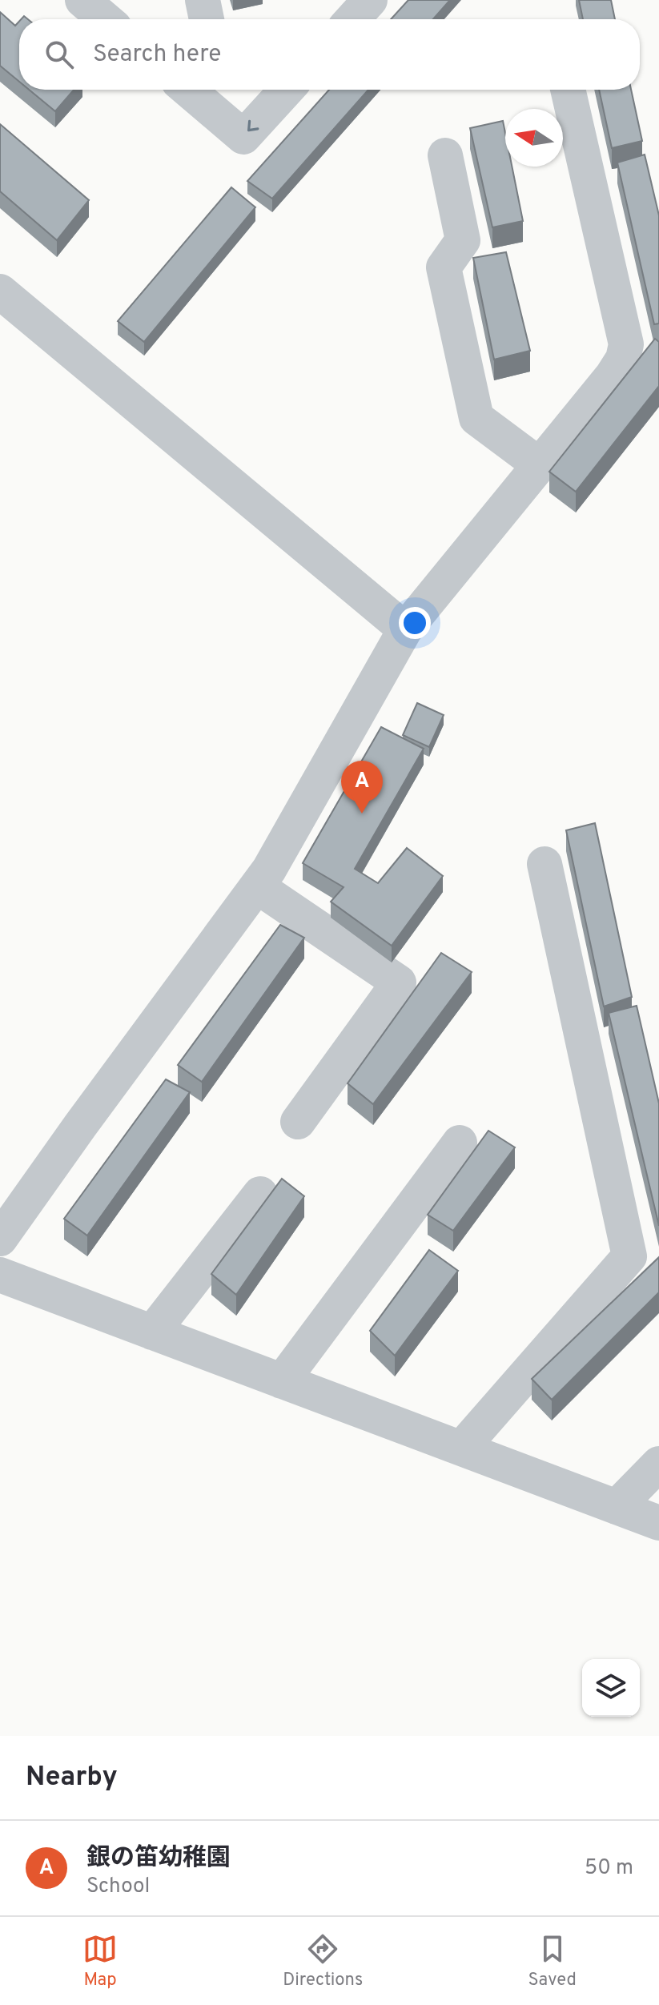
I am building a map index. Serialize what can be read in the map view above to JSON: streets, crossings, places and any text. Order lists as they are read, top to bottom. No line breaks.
{"north":"left","page":{"search":"Search here","pins":"A","heading":"Nearby","list":[{"mark":"A","name":"銀の笛幼稚園","note":"School","value":"50 m"}],"nav":["Map","Directions","Saved"]}}
